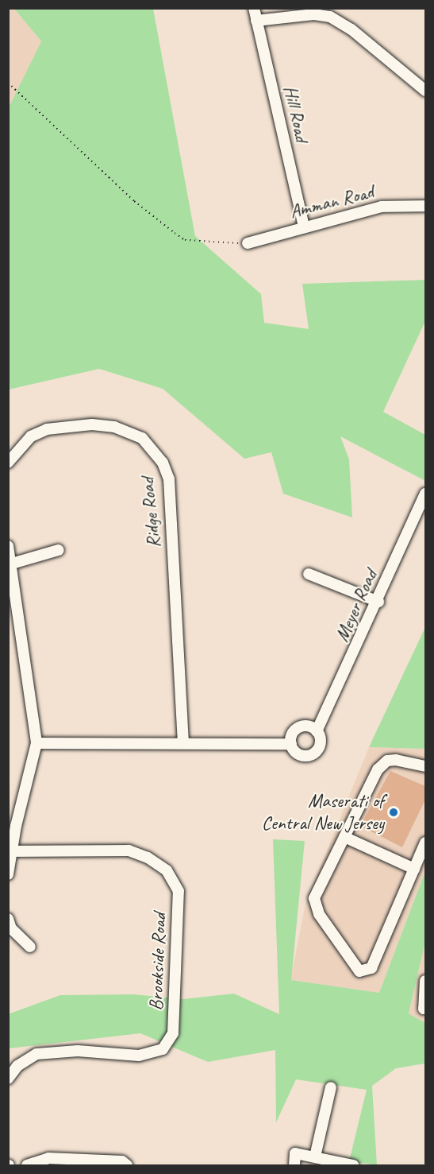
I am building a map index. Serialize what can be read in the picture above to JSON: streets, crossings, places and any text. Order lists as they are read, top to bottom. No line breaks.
{"streets":{"street":["Hill Road","Amman Road","Ridge Road","Meyer Road","Brookside Road"]},"crossings":[["Hill Road","Amman Road"],["Ridge Road","Meyer Road"]],"places":["Maserati of Central New Jersey"]}
